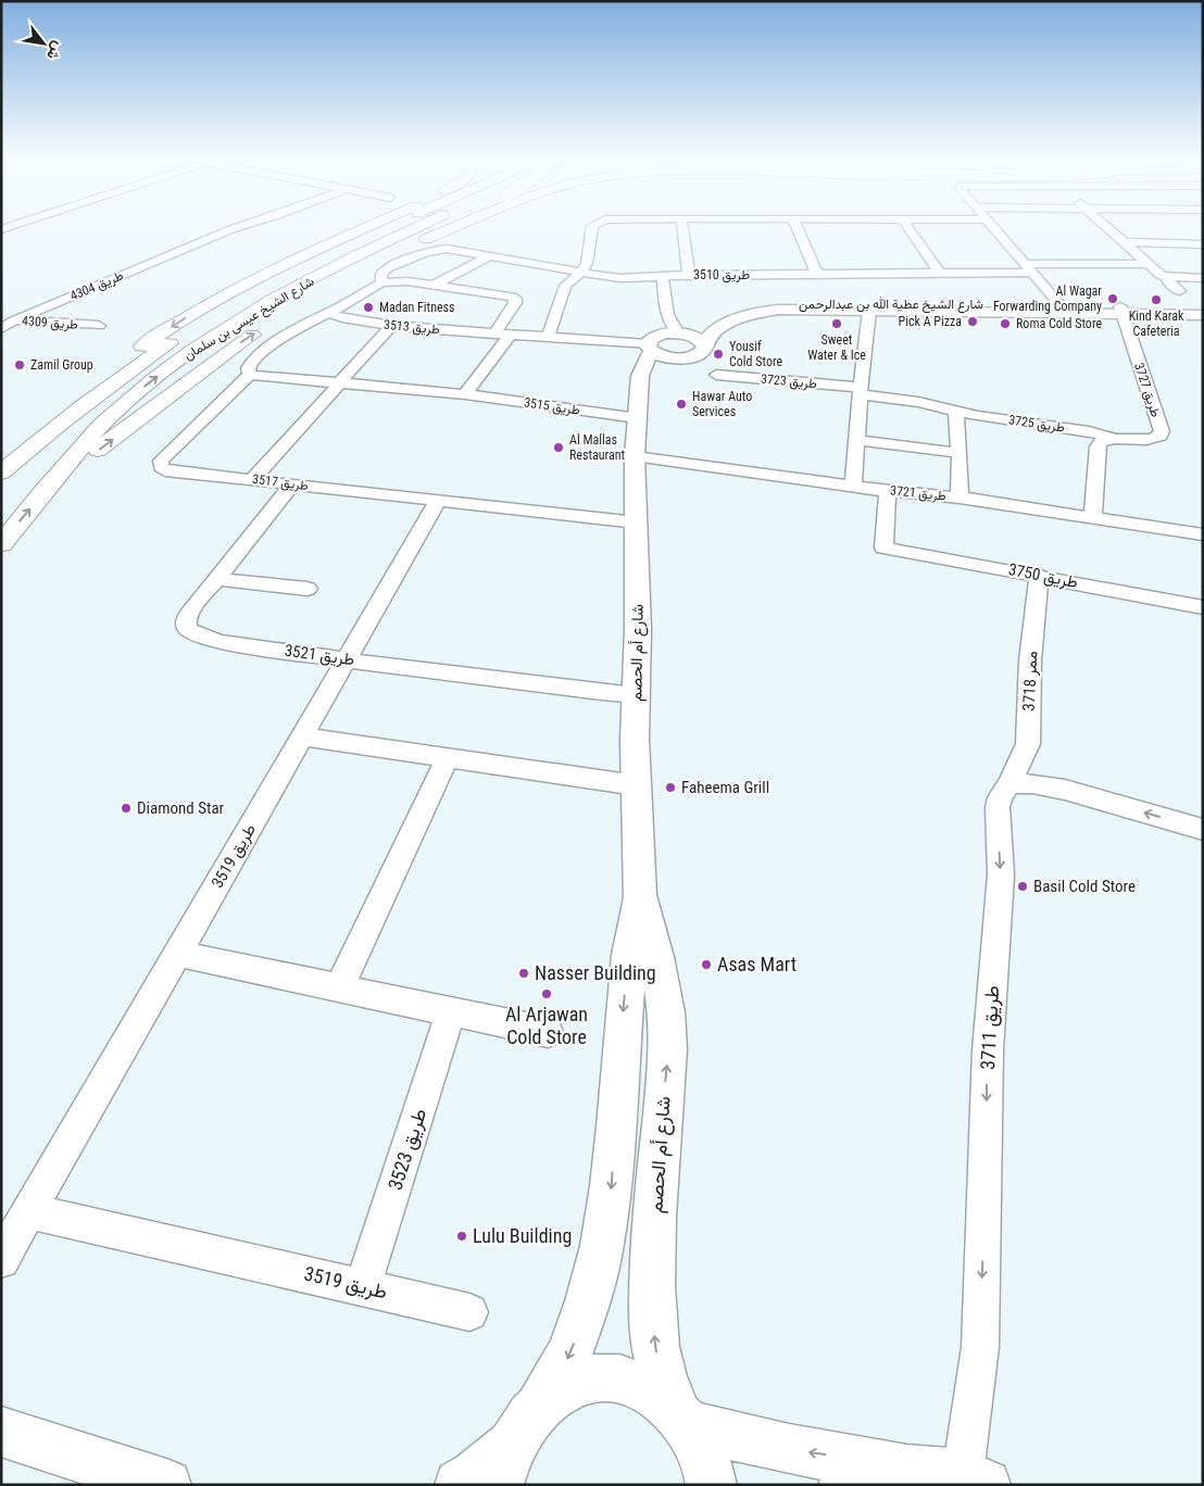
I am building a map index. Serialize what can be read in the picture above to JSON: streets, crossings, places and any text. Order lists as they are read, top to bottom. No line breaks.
{"streets":{"main road":["شارع الشيخ عيسى بن سلمان"],"street":["طريق 3510","طريق 4304","شارع الشيخ عطية الله بن عبدالرحمن","طريق 4309","طريق 3513","طريق 3723","طريق 3727","طريق 3515","طريق 3725","طريق 3517","طريق 3721","طريق 3750","شارع أم الحصم","طريق 3521","ممر 3718","طريق 3519","طريق 3711","طريق 3523"]},"crossings":[["طريق 4304","طريق 4309"],["شارع الشيخ عطية الله بن عبدالرحمن","طريق 3727"],["شارع الشيخ عطية الله بن عبدالرحمن","شارع أم الحصم"],["طريق 3513","طريق 3517"],["طريق 3513","شارع أم الحصم"],["طريق 3723","طريق 3725"],["طريق 3727","طريق 3725"],["طريق 3515","طريق 3517"],["طريق 3515","شارع أم الحصم"],["طريق 3517","شارع أم الحصم"],["طريق 3517","طريق 3521"],["طريق 3517","طريق 3519"],["طريق 3721","طريق 3750"],["طريق 3721","شارع أم الحصم"],["طريق 3750","ممر 3718"],["شارع أم الحصم","طريق 3521"],["طريق 3521","طريق 3519"],["ممر 3718","طريق 3711"],["طريق 3519","طريق 3523"]],"one_way":["طريق 3711"],"places":["Al Wagar Forwarding Company","Kind Karak Cafeteria","Madan Fitness","Pick A Pizza","Sweet Water & Ice","Roma Cold Store","Yousif Cold Store","Zamil Group","Hawar Auto Services","Al Mallas Restaurant","Faheema Grill","Diamond Star","Basil Cold Store","Asas Mart","Nasser Building","Al Arjawan Cold Store","Lulu Building"],"north":"bottom right"}
